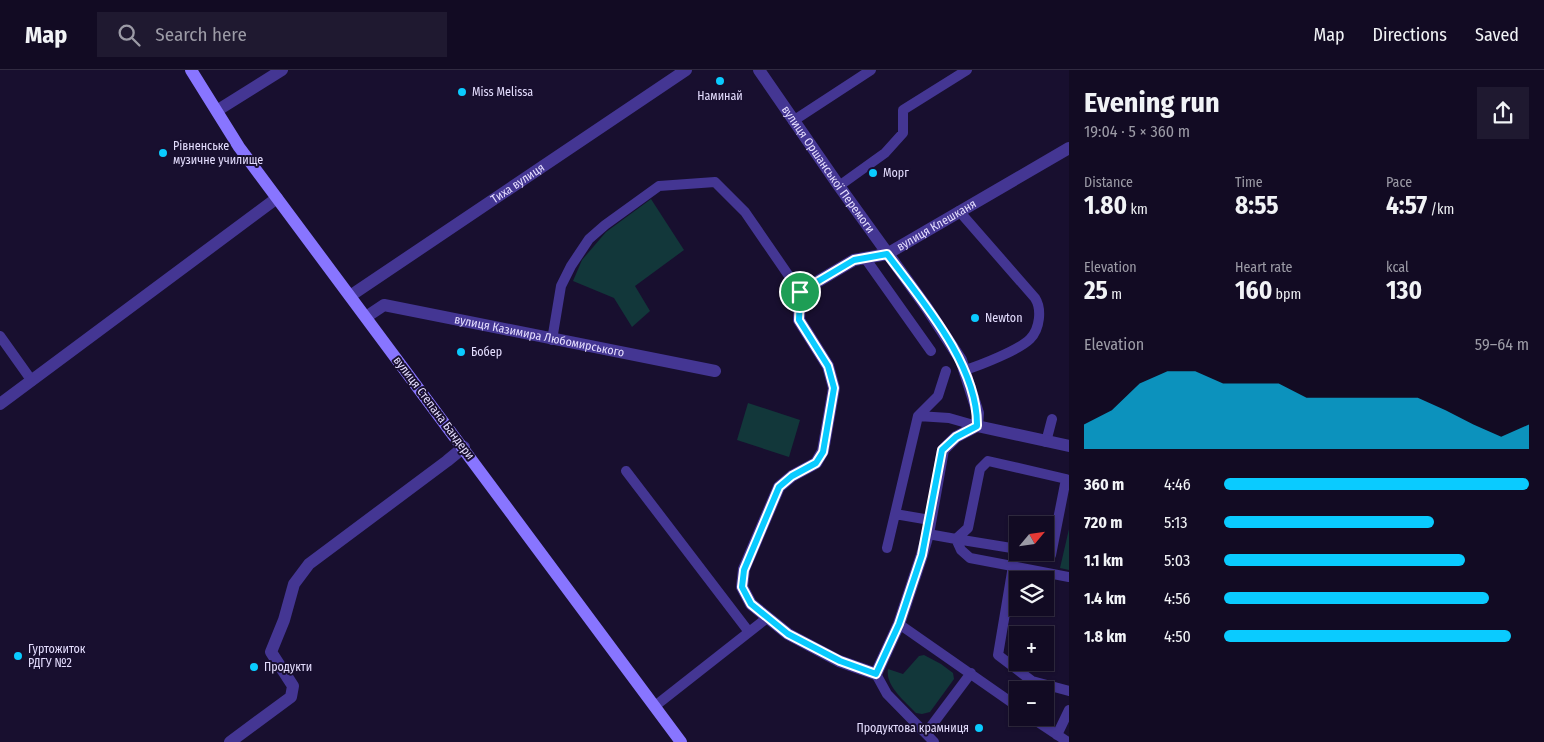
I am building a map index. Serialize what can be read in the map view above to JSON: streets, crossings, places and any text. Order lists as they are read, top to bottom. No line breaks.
{"streets":{"main road":["вулиця Степана Бандери"],"street":["вулиця Оршанської Перемоги","Тиха вулиця","вулиця Клешканя","вулиця Казимира Любомирського"]},"crossings":[["вулиця Оршанської Перемоги","вулиця Клешканя"],["Тиха вулиця","вулиця Степана Бандери"],["вулиця Казимира Любомирського","вулиця Степана Бандери"]],"places":["Наминай","Miss Melissa","Рівненське музичне училище","Морг","Newton","Бобер","Гуртожиток РДГУ №2","Продукти","Продуктова крамниця"],"north":"top right","page":{"header":"Map","search":"Search here","nav":["Map","Directions","Saved"],"heading":["Evening run","19:04 · 5 × 360 m"],"stats":[["Distance","1.80 km"],["Time","8:55"],["Pace","4:57 /km"],["Elevation","25 m"],["Heart rate","160 bpm"],["kcal","130"]],"chart":["Elevation","59–64 m"],"list":[{"name":"360 m","note":"4:46"},{"name":"720 m","note":"5:13"},{"name":"1.1 km","note":"5:03"},{"name":"1.4 km","note":"4:56"},{"name":"1.8 km","note":"4:50"}],"map_buttons":["+","−"]}}
